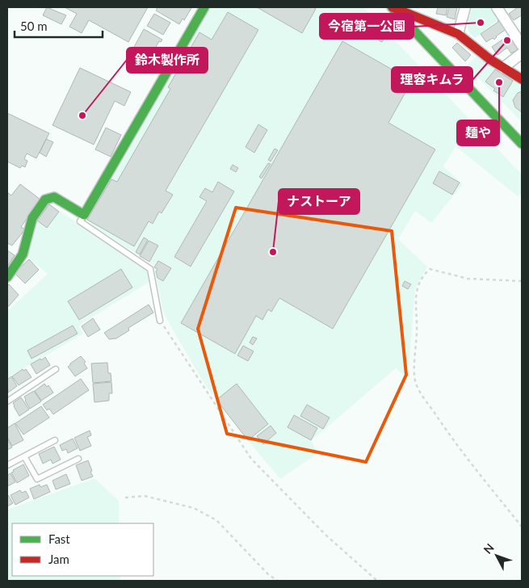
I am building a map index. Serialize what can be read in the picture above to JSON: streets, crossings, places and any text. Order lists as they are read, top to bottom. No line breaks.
{"places":["今宿第一公園","理容キムラ","麺や","鈴木製作所","ナストーア"],"legend":["Fast","Jam"],"scale_bar":"50 m","north":"top left"}
